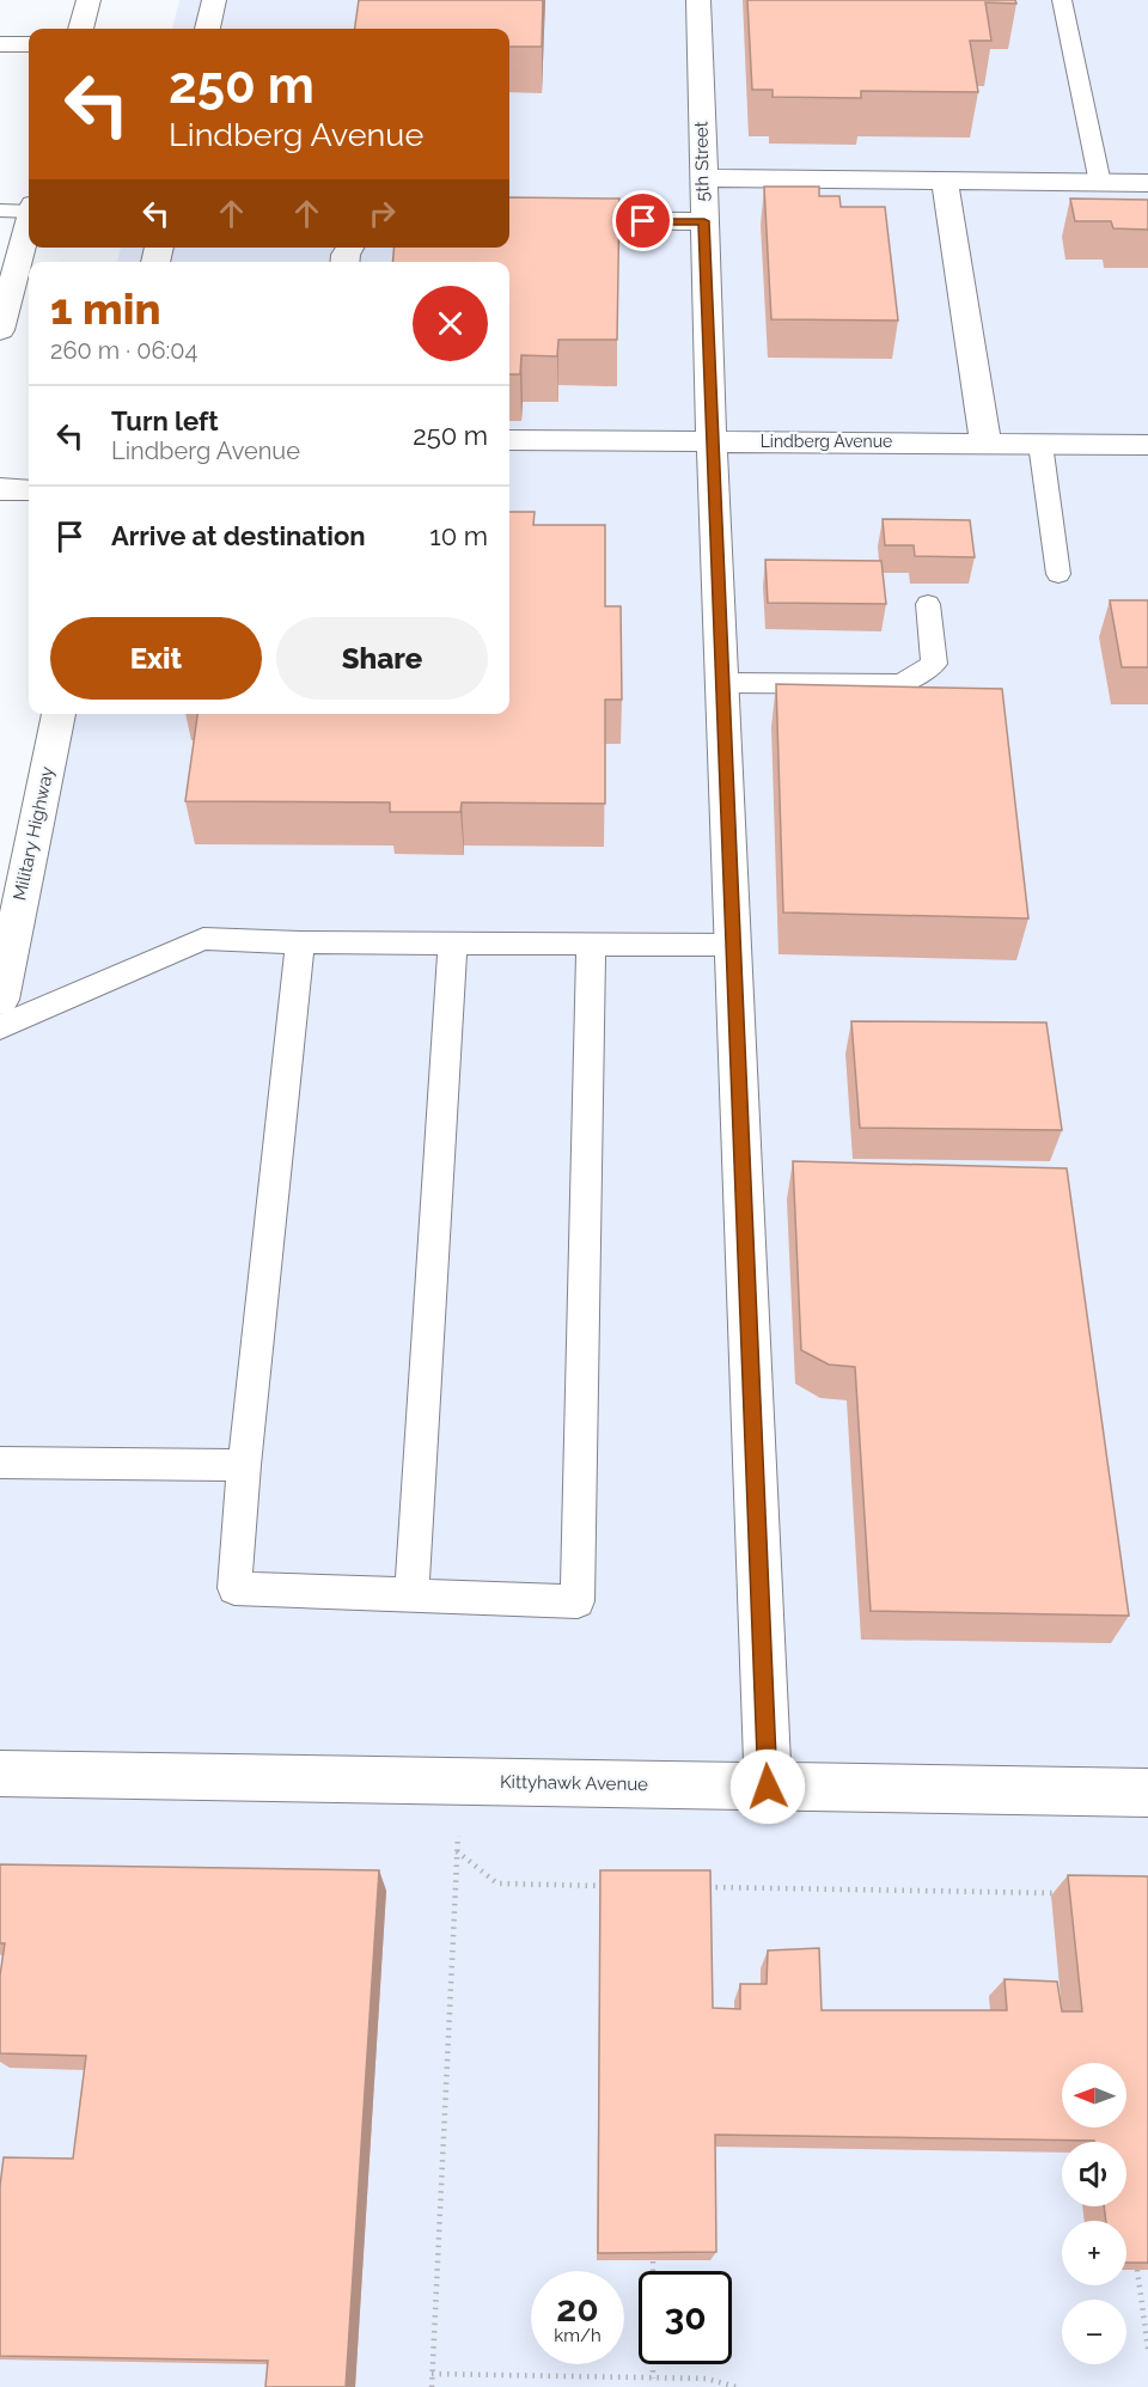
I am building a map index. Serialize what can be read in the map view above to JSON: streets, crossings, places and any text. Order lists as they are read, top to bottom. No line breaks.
{"streets":{"street":["5th Street","Lindberg Avenue","Military Highway","Kittyhawk Avenue"]},"crossings":[["5th Street","Lindberg Avenue"],["5th Street","Kittyhawk Avenue"]],"north":"left","page":{"turn":["250 m","Lindberg Avenue"],"heading":["1 min","260 m · 06:04"],"list":[{"name":"Turn left","note":"Lindberg Avenue","value":"250 m"},{"name":"Arrive at destination","value":"10 m"}],"buttons":["Exit","Share"],"map_buttons":["+","−"],"speed":"20 km/h","limit":"30"}}
